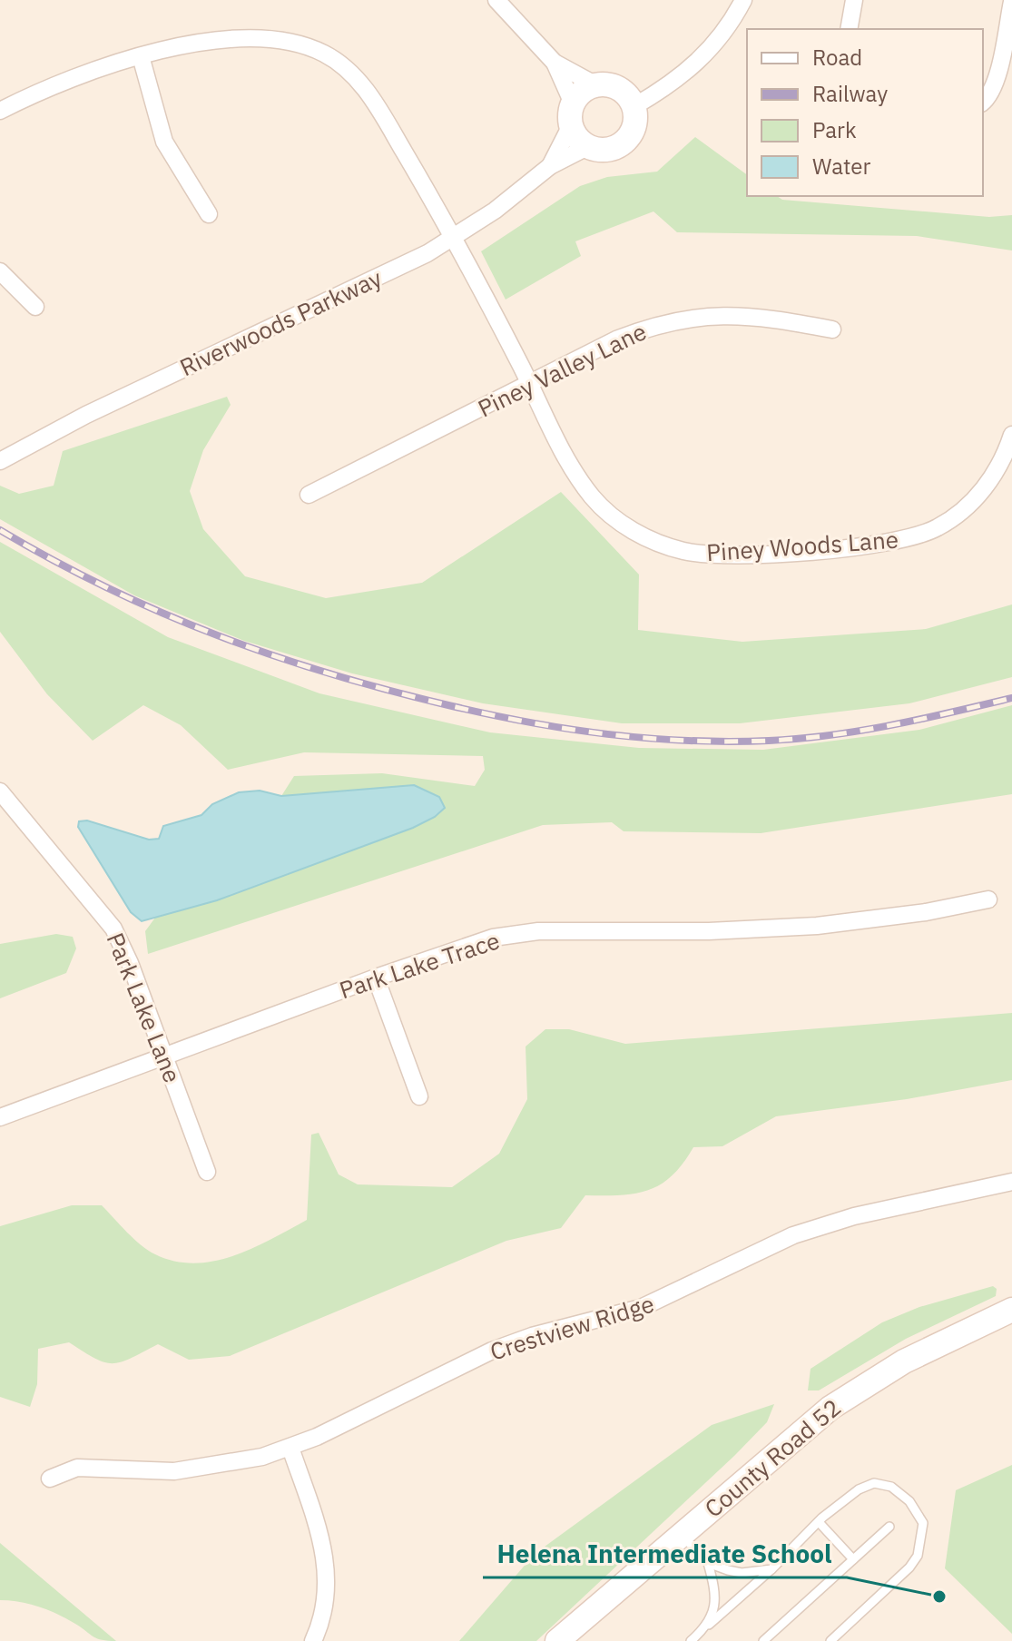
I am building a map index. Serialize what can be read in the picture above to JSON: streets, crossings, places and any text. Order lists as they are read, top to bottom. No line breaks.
{"streets":{"main road":["County Road 52"],"street":["Riverwoods Parkway","Piney Valley Lane","Piney Woods Lane","Park Lake Trace","Park Lake Lane","Crestview Ridge"]},"crossings":[["Riverwoods Parkway","Piney Woods Lane"],["Piney Valley Lane","Piney Woods Lane"],["Park Lake Trace","Park Lake Lane"]],"places":["Helena Intermediate School"],"legend":["Road","Railway","Park","Water"]}
